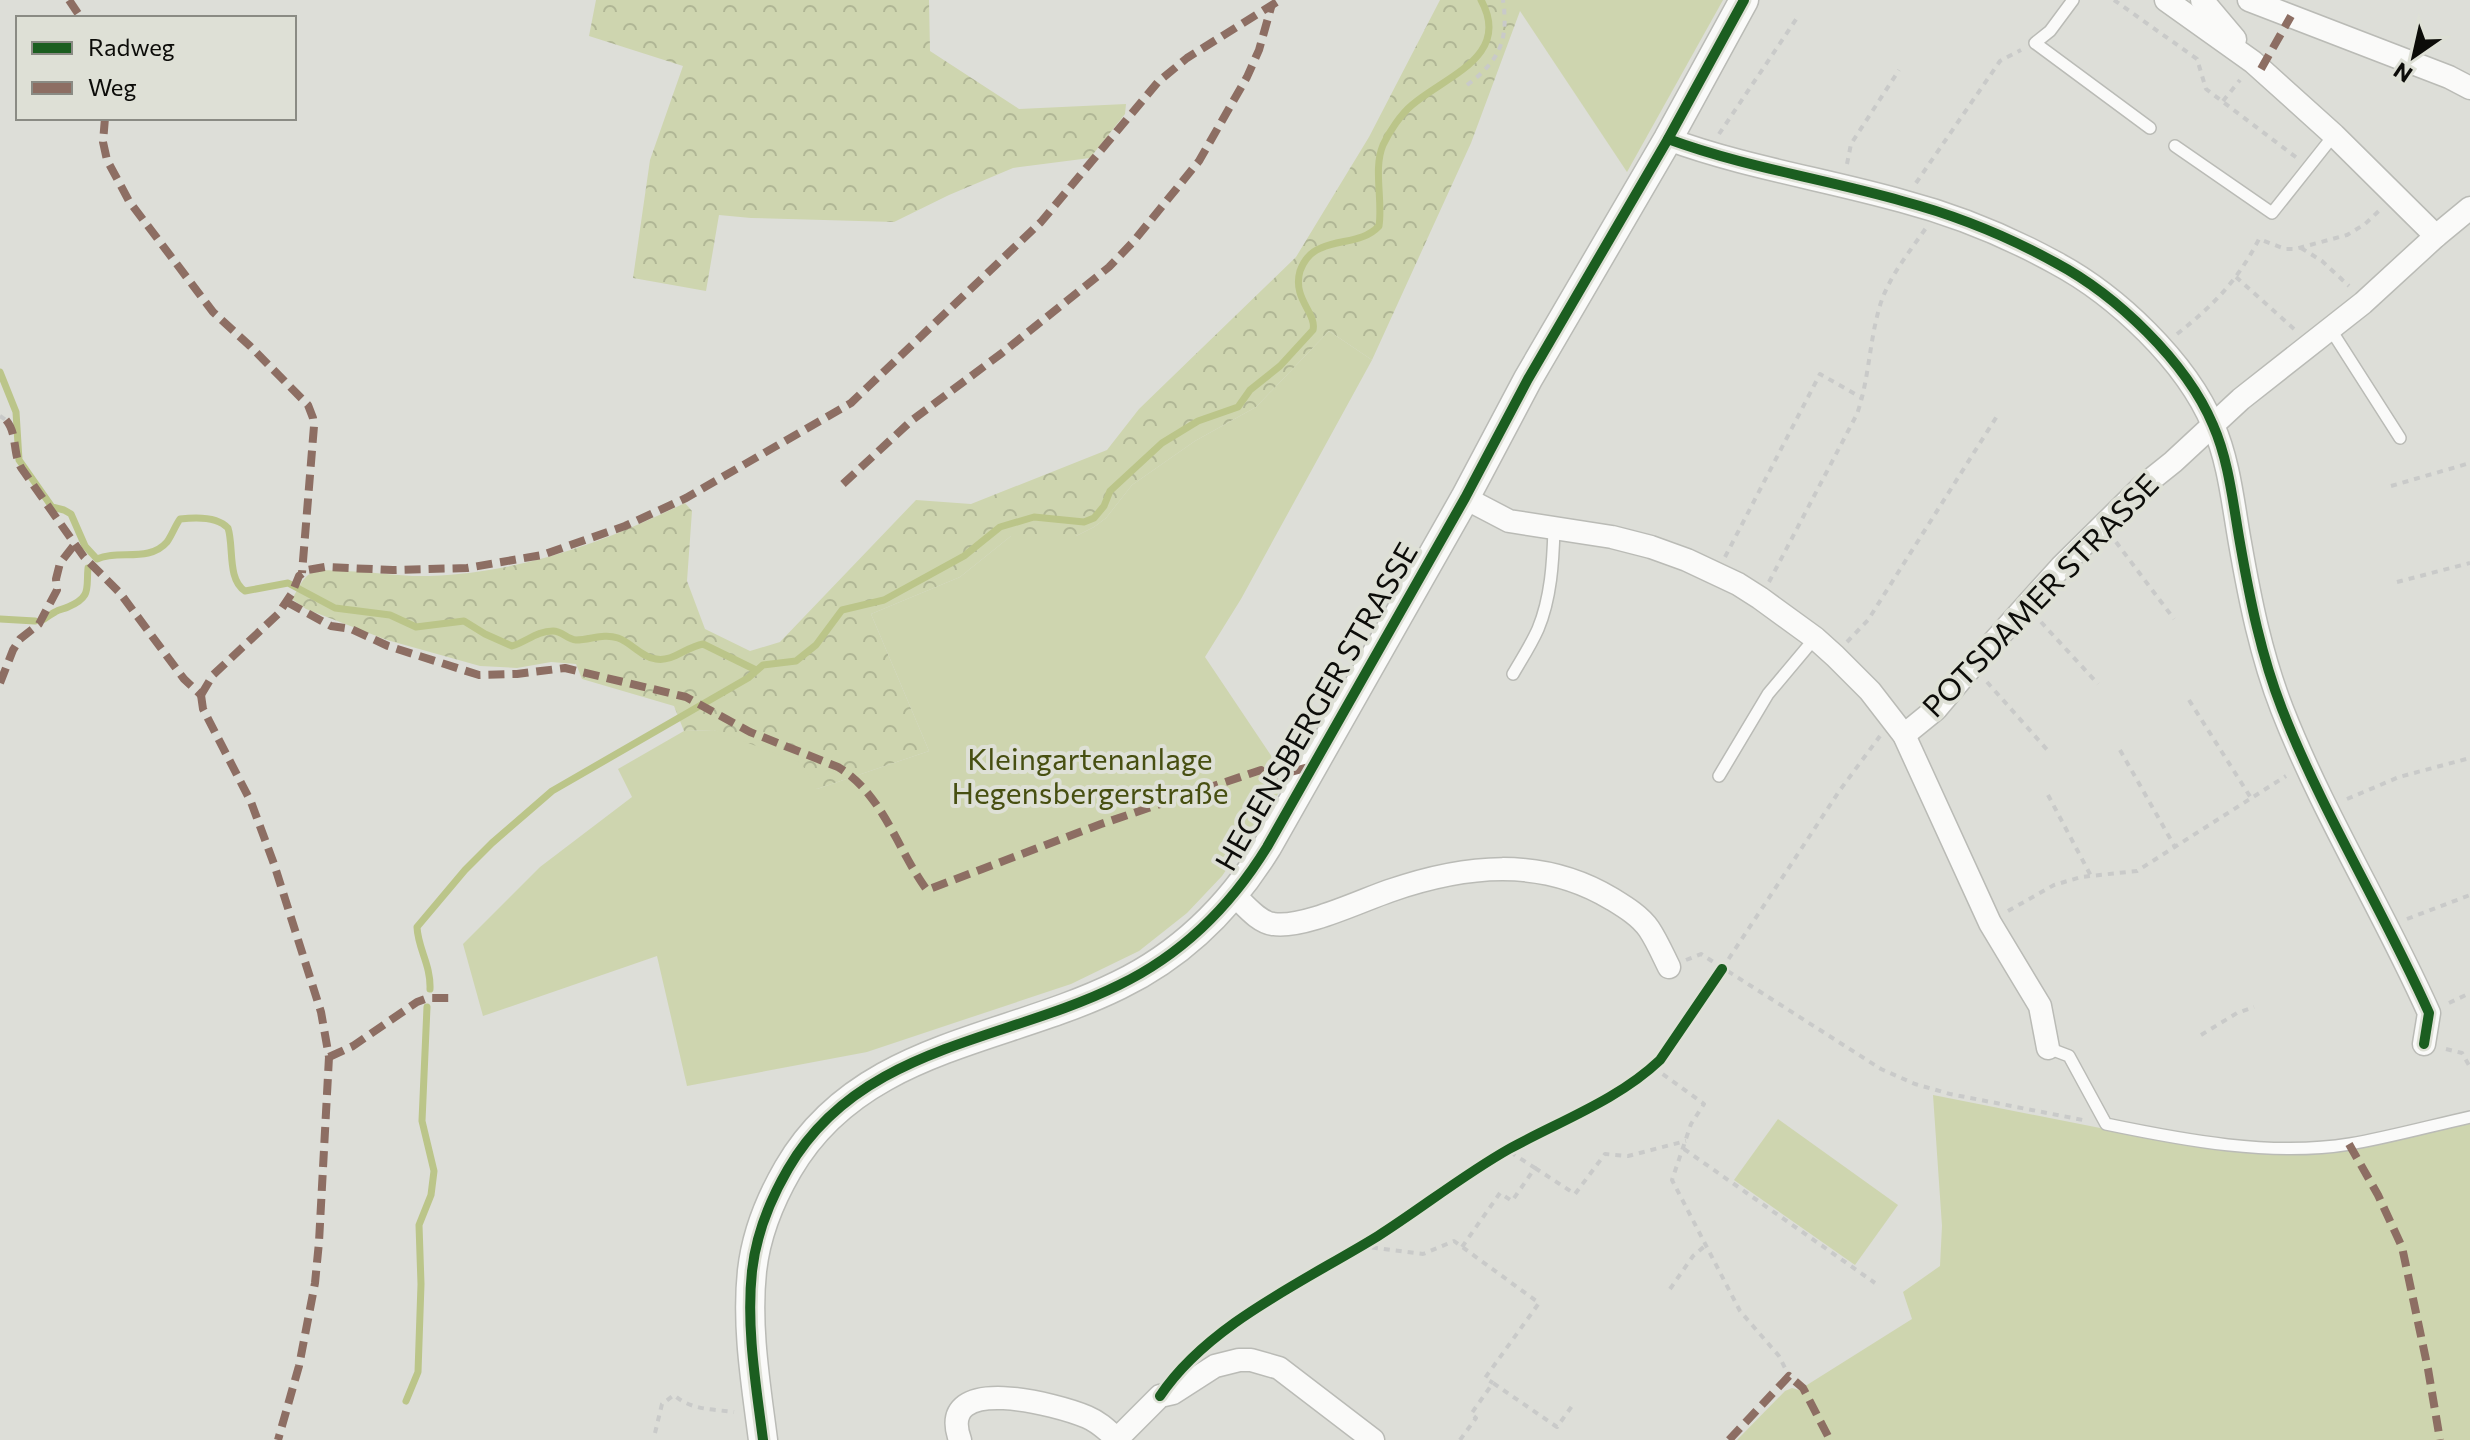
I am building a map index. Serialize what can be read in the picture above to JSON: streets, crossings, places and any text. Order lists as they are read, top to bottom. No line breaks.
{"streets":{"street":["POTSDAMER STRASSE","HEGENSBERGER STRASSE"]},"parks":["Kleingartenanlage Hegensbergerstraße"],"legend":["Radweg","Weg"],"north":"bottom left"}
